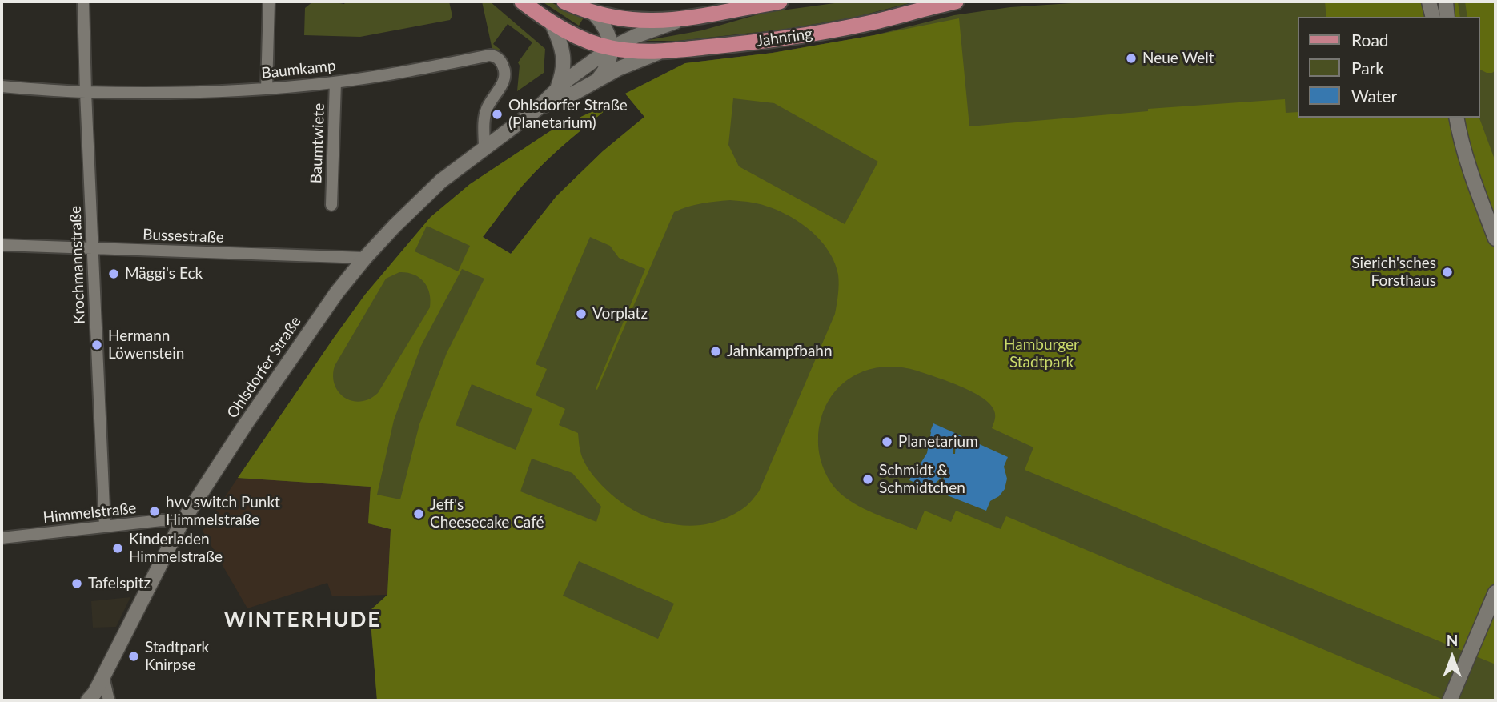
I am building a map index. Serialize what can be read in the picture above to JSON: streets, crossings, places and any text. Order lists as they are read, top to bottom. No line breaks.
{"streets":{"main road":["Jahnring"],"street":["Baumkamp","Baumtwiete","Bussestraße","Krochmannstraße","Ohlsdorfer Straße","Himmelstraße"]},"crossings":[["Jahnring","Ohlsdorfer Straße"],["Baumkamp","Baumtwiete"],["Baumkamp","Krochmannstraße"],["Baumkamp","Ohlsdorfer Straße"],["Bussestraße","Krochmannstraße"],["Bussestraße","Ohlsdorfer Straße"],["Krochmannstraße","Himmelstraße"],["Ohlsdorfer Straße","Himmelstraße"]],"districts":["WINTERHUDE"],"parks":["Hamburger Stadtpark"],"places":["Neue Welt","Ohlsdorfer Straße (Planetarium)","Sierich'sches Forsthaus","Mäggi's Eck","Vorplatz","Hermann Löwenstein","Jahnkampfbahn","Planetarium","Schmidt & Schmidtchen","hvv switch Punkt Himmelstraße","Jeff's Cheesecake Café","Kinderladen Himmelstraße","Tafelspitz","Stadtpark Knirpse"],"legend":["Road","Park","Water"],"north":"top"}
